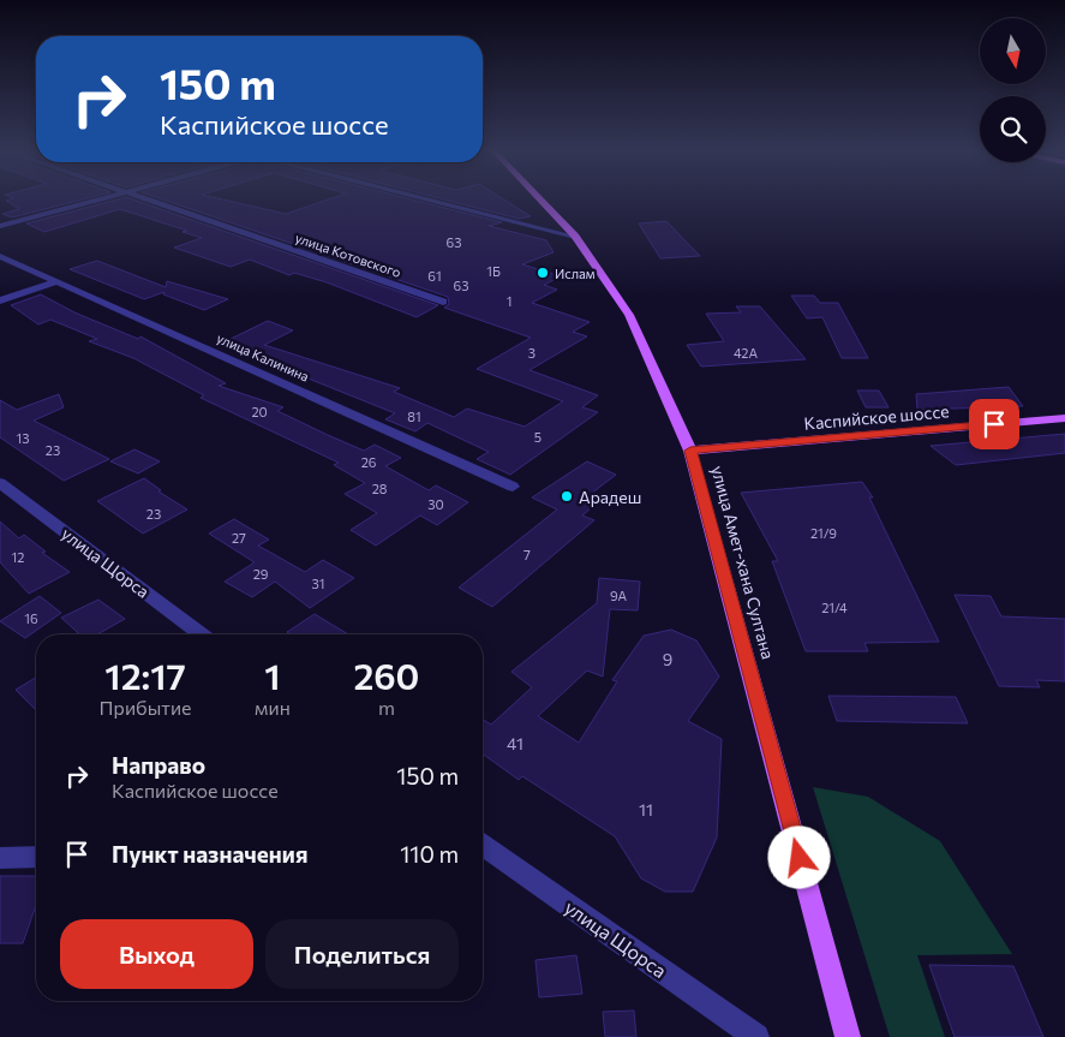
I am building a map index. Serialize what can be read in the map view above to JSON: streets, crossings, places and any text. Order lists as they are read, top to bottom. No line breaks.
{"streets":{"main road":["Каспийское шоссе","улица Амет-хана Султана"],"street":["улица Котовского","улица Калинина","улица Щорса"]},"crossings":[["Каспийское шоссе","улица Амет-хана Султана"]],"places":["Ислам","Арадеш"],"house_numbers":["63","1Б","61","63","1","3","42А","20","81","5","13","23","26","28","30","23","21/9","27","7","12","29","31","9А","21/4","16","9","41","11"],"north":"bottom","page":{"turn":["150 m","Каспийское шоссе"],"eta":["12:17","Прибытие","1","мин","260","m"],"list":[{"name":"Направо","note":"Каспийское шоссе","value":"150 m"},{"name":"Пункт назначения","value":"110 m"}],"buttons":["Выход","Поделиться"]}}
